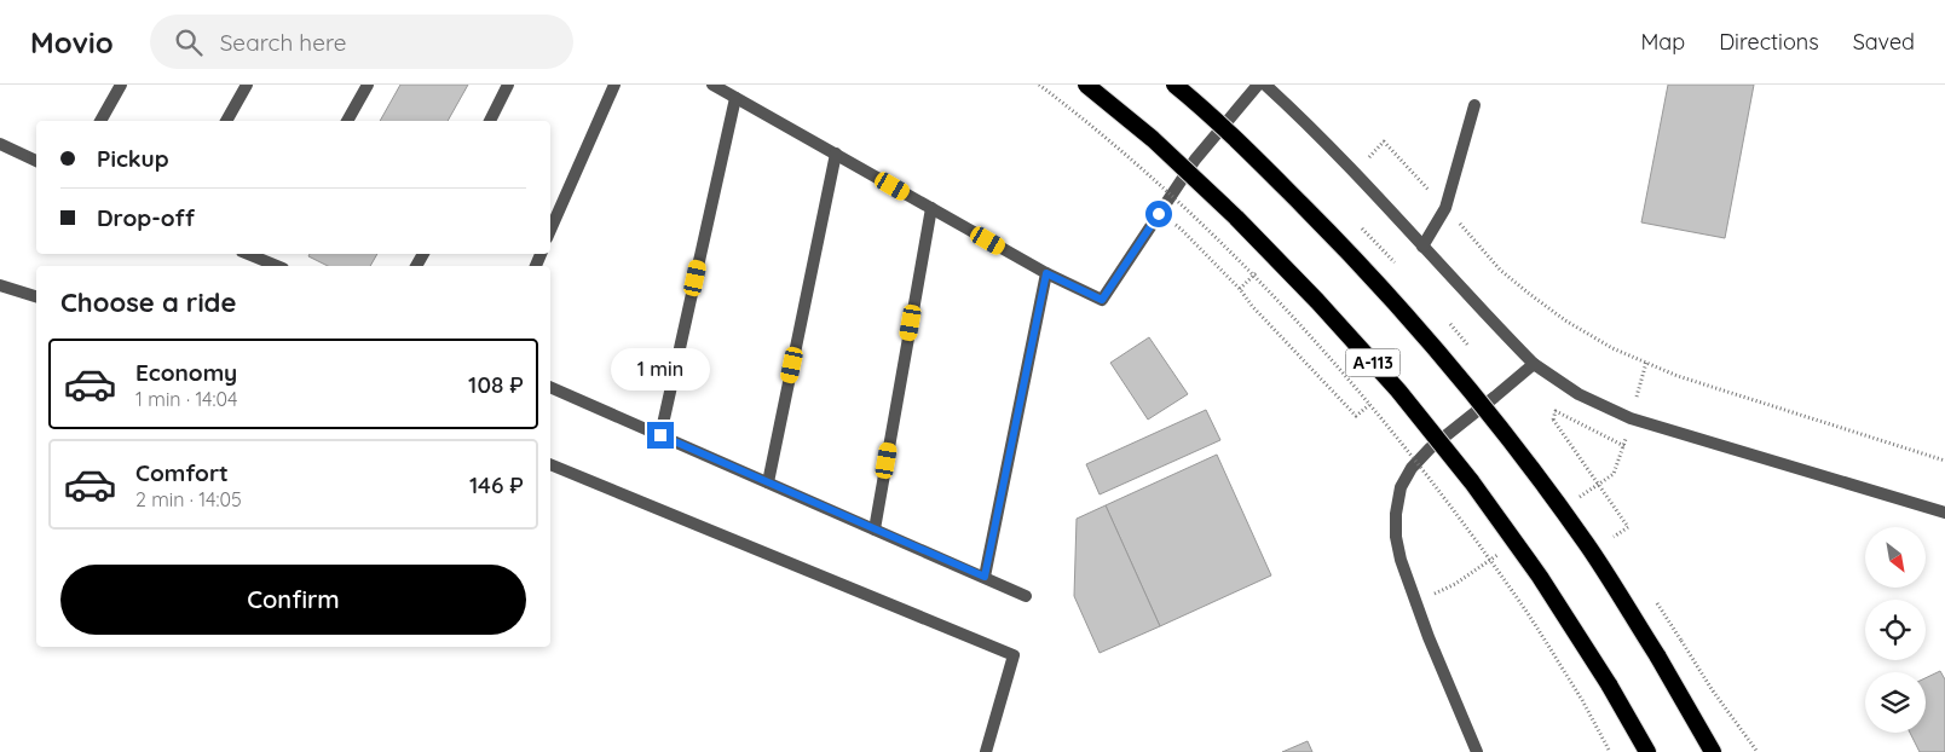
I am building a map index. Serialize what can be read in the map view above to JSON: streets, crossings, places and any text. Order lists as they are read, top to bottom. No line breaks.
{"streets":{"highway":["А-113"]},"north":"bottom right","page":{"header":"Movio","search":"Search here","nav":["Map","Directions","Saved"],"banner":["Pickup","Drop-off"],"heading":"Choose a ride","list":[{"name":"Economy","note":"1 min · 14:04","value":"108 ₽"},{"name":"Comfort","note":"2 min · 14:05","value":"146 ₽"}],"bubble":"1 min","buttons":"Confirm"}}
